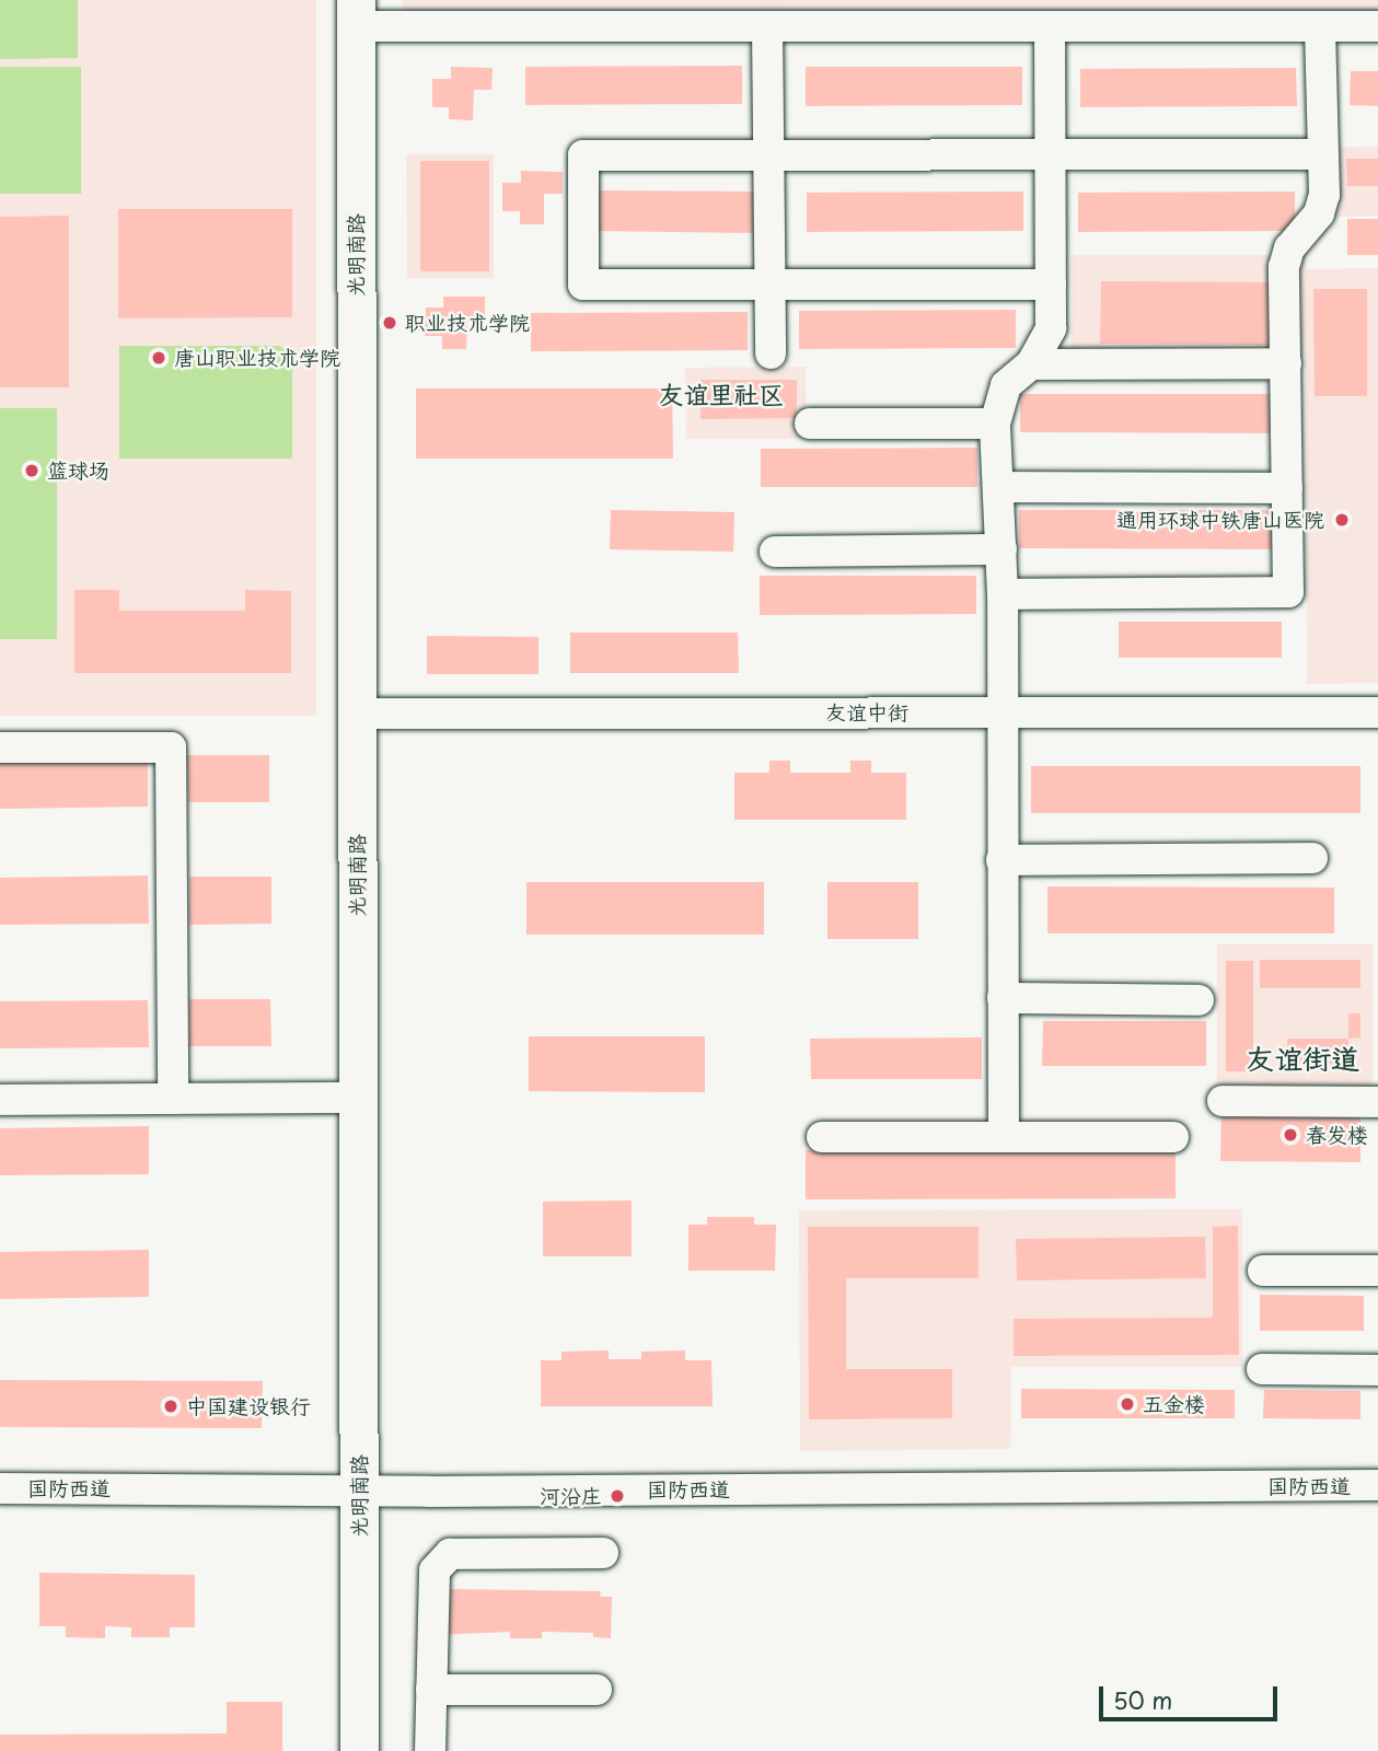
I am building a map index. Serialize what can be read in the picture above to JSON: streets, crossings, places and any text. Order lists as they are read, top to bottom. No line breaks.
{"streets":{"main road":["光明南路"],"street":["友谊中街","国防西道"]},"crossings":[["光明南路","友谊中街"],["光明南路","国防西道"]],"districts":["友谊里社区","友谊街道"],"places":["职业技术学院","唐山职业技术学院","篮球场","通用环球中铁唐山医院","春发楼","五金楼","中国建设银行","河沿庄"],"scale_bar":"50 m"}
